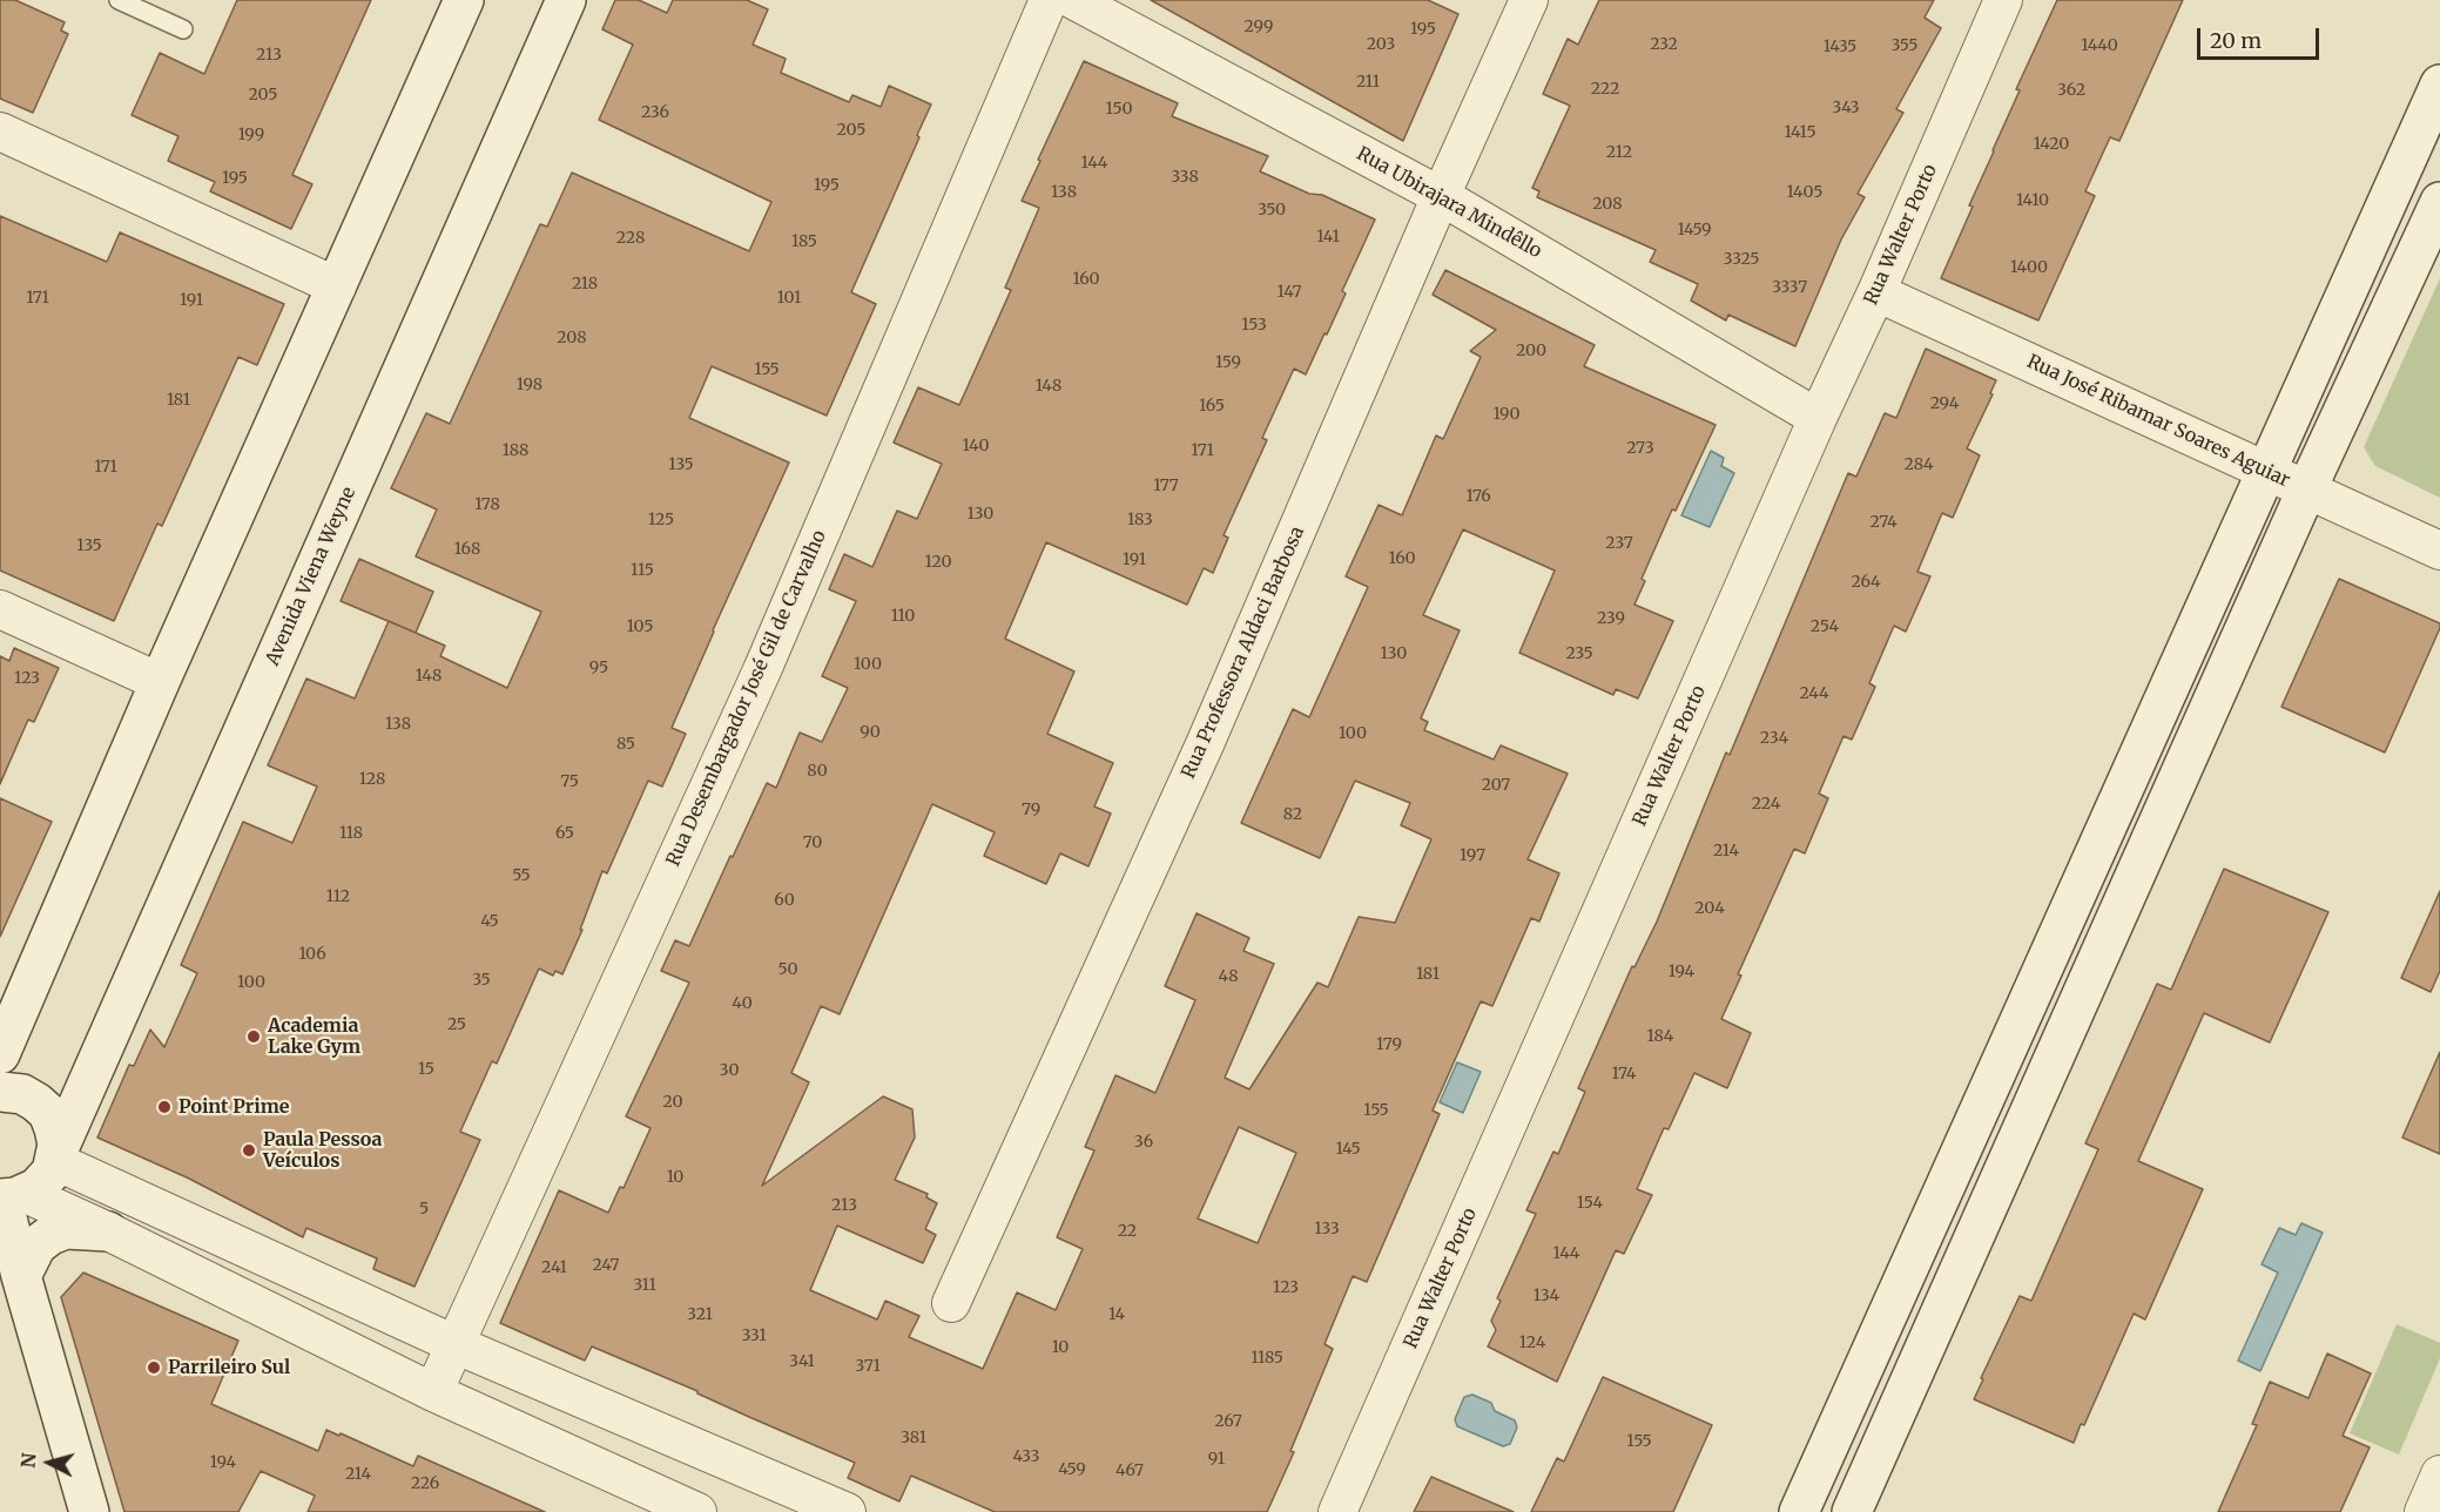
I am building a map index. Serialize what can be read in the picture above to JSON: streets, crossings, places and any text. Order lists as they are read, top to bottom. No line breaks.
{"streets":{"main road":["Avenida Viena Weyne"],"street":["Rua Ubirajara Mindêllo","Rua Walter Porto","Rua José Ribamar Soares Aguiar","Rua Professora Aldaci Barbosa","Rua Desembargador José Gil de Carvalho"]},"crossings":[["Rua Ubirajara Mindêllo","Rua Walter Porto"],["Rua Ubirajara Mindêllo","Rua Professora Aldaci Barbosa"],["Rua Walter Porto","Rua José Ribamar Soares Aguiar"]],"places":["Academia Lake Gym","Point Prime","Paula Pessoa Veículos","Parrileiro Sul"],"house_numbers":["299","195","203","232","355","1440","1435","213","211","222","362","205","343","150","236","205","1415","199","1420","212","144","338","195","195","138","1405","1410","208","350","1459","141","228","185","3325","1400","160","218","3337","147","171","101","191","153","208","200","159","155","198","148","181","294","165","190","140","273","188","171","135","284","171","177","176","178","130","125","183","274","237","135","168","160","191","120","115","264","110","239","105","254","130","235","100","95","148","123","244","138","90","100","234","85","80","128","75","207","224","79","82","118","65","70","214","197","55","112","60","204","45","106","50","194","181","48","35","100","40","25","184","179","15","30","174","20","155","36","145","10","154","213","5","133","22","144","247","241","311","123","134","321","14","331","124","10","1185","341","371","267","381","155","433","91","194","459","467","214","226"],"scale_bar":"20 m","north":"left"}
